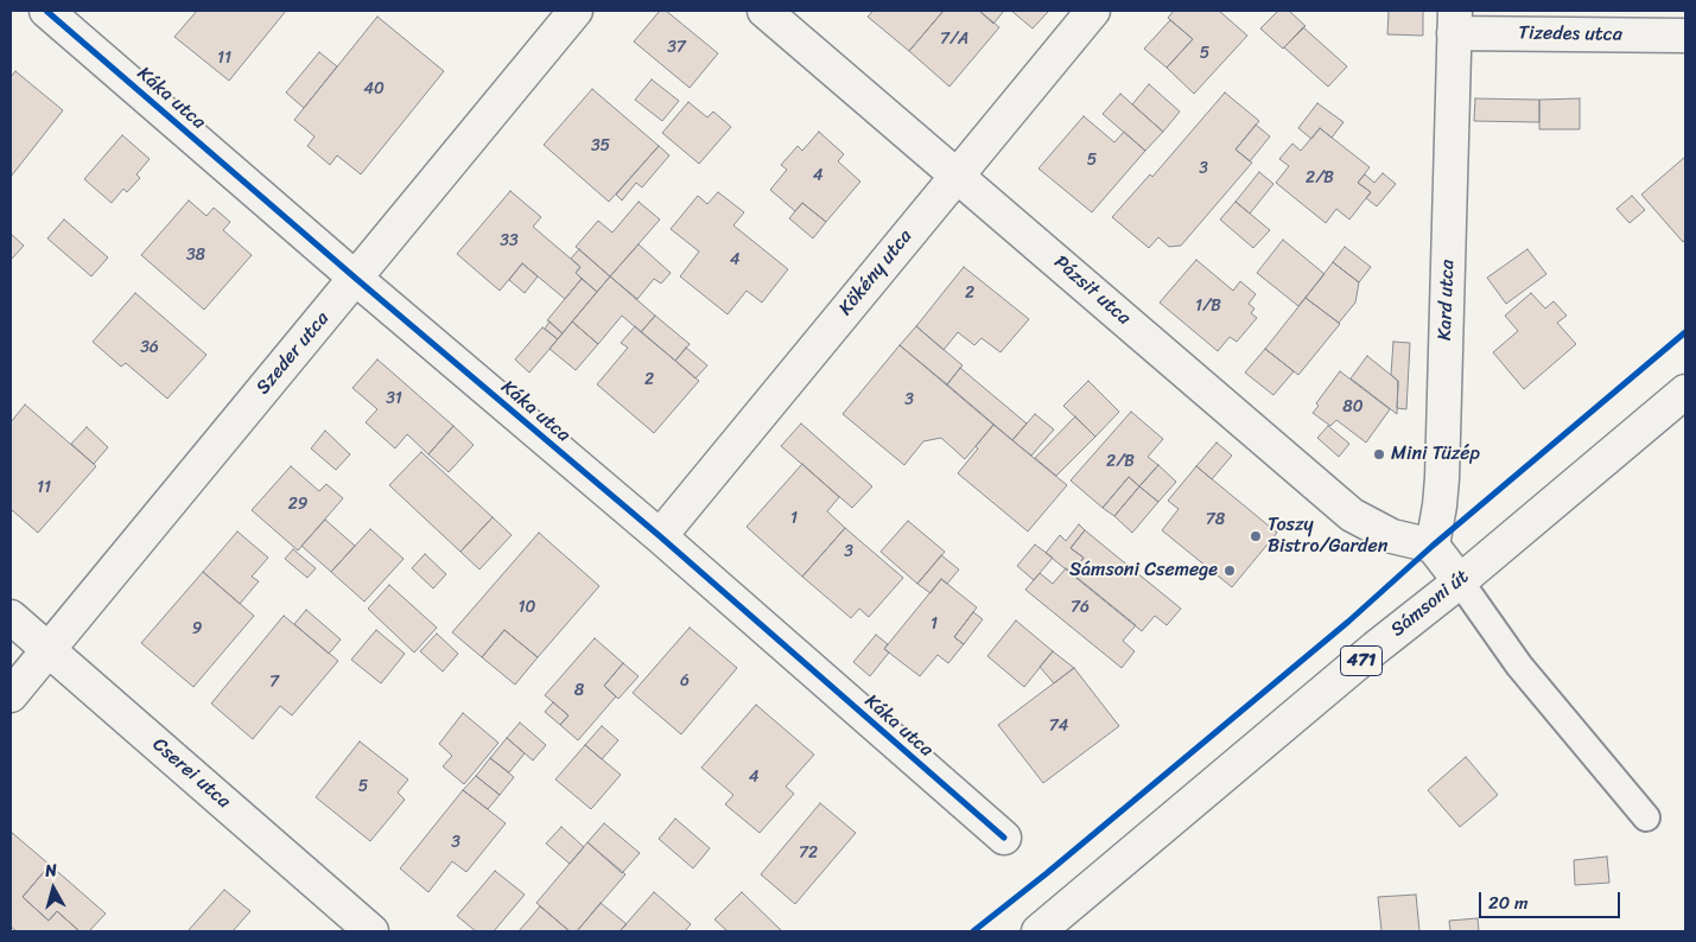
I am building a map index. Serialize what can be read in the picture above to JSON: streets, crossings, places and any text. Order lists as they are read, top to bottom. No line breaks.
{"streets":{"street":["Tizedes utca","Káka utca","Kökény utca","Pázsit utca","Kard utca","Szeder utca","Sámsoni út","471","Cserei utca"]},"crossings":[["Tizedes utca","Kard utca"],["Káka utca","Kökény utca"],["Káka utca","Szeder utca"],["Kökény utca","Pázsit utca"],["Pázsit utca","Kard utca"],["Szeder utca","Cserei utca"]],"places":["Mini Tüzép","Toszy Bistro/Garden","Sámsoni Csemege"],"house_numbers":["7/A","37","5","11","40","35","5","3","4","2/B","33","38","4","2","1/B","36","2","31","3","80","2/B","11","29","1","78","3","10","76","1","9","6","7","8","74","4","5","3","72"],"scale_bar":"20 m","north":"top"}
